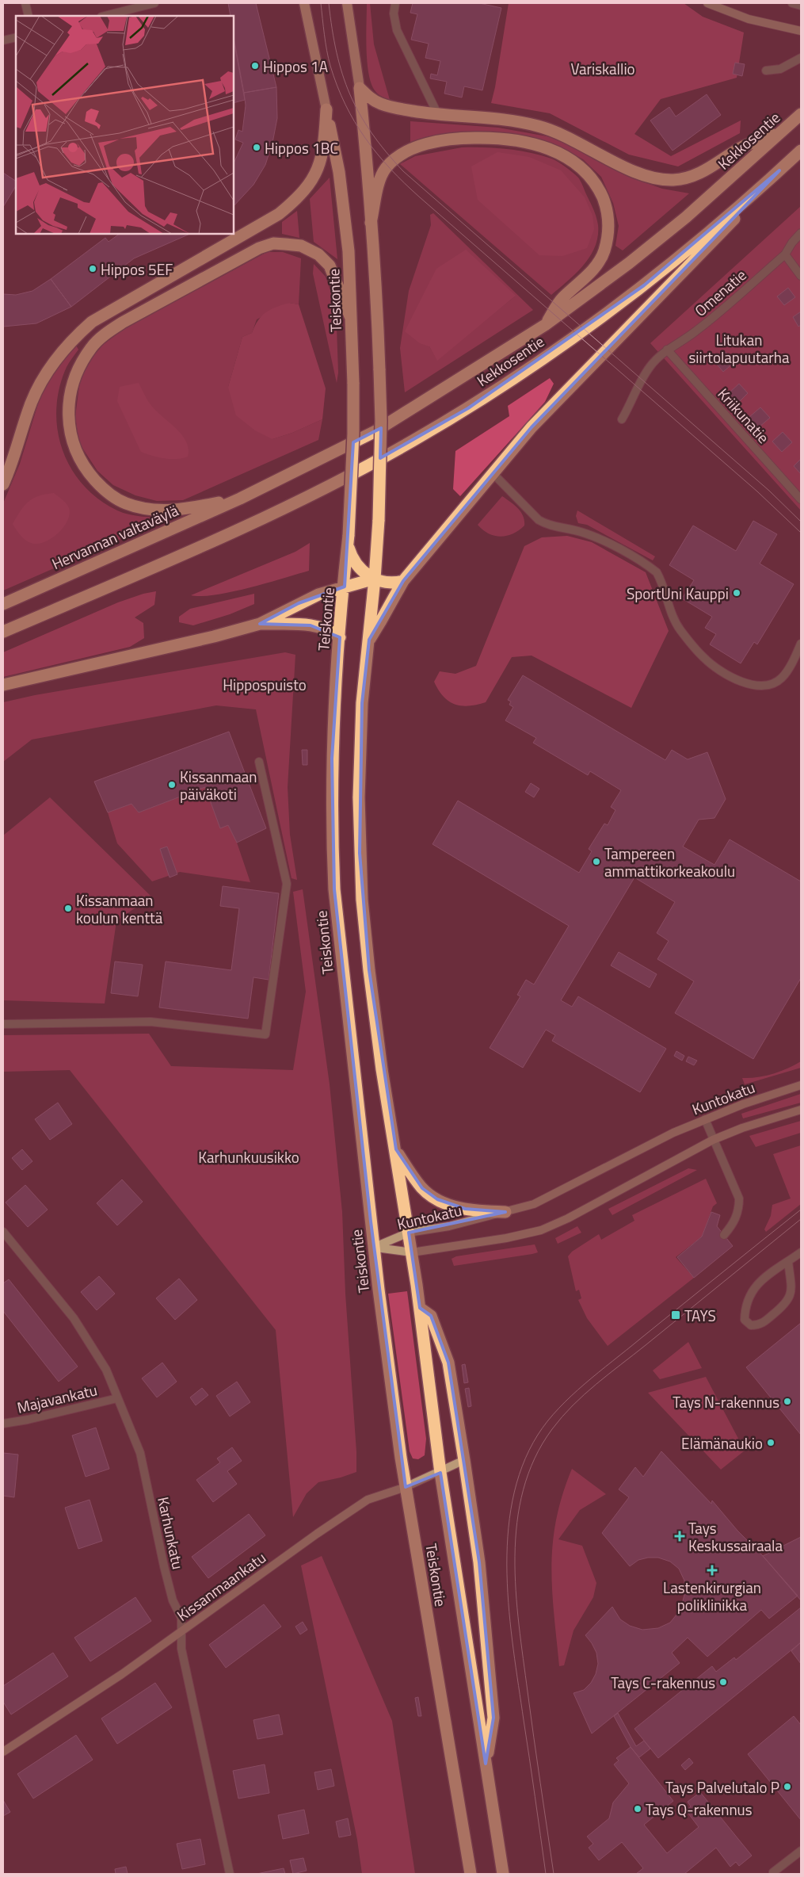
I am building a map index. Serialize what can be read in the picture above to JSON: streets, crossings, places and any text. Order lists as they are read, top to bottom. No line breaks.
{"streets":{"highway":["Kekkosentie","Teiskontie","Hervannan valtaväylä"],"street":["Omenatie","Kriikunatie","Kuntokatu","Majavankatu","Karhunkatu","Kissanmaankatu"]},"crossings":[["Kekkosentie","Hervannan valtaväylä"],["Omenatie","Kriikunatie"],["Teiskontie","Kuntokatu"],["Teiskontie","Kissanmaankatu"],["Majavankatu","Karhunkatu"],["Karhunkatu","Kissanmaankatu"]],"parks":["Variskallio","Litukan siirtolapuutarha","Hippospuisto","Karhunkuusikko"],"places":{"other":["Hippos 1A","Hippos 1BC","Hippos 5EF","SportUni Kauppi","Kissanmaan päiväkoti","Tampereen ammattikorkeakoulu","Kissanmaan koulun kenttä","Tays N-rakennus","Elämänaukio","Tays C-rakennus","Tays Palvelutalo P","Tays Q-rakennus"],"transit":["TAYS"],"health":["Tays Keskussairaala","Lastenkirurgian poliklinikka"]}}
